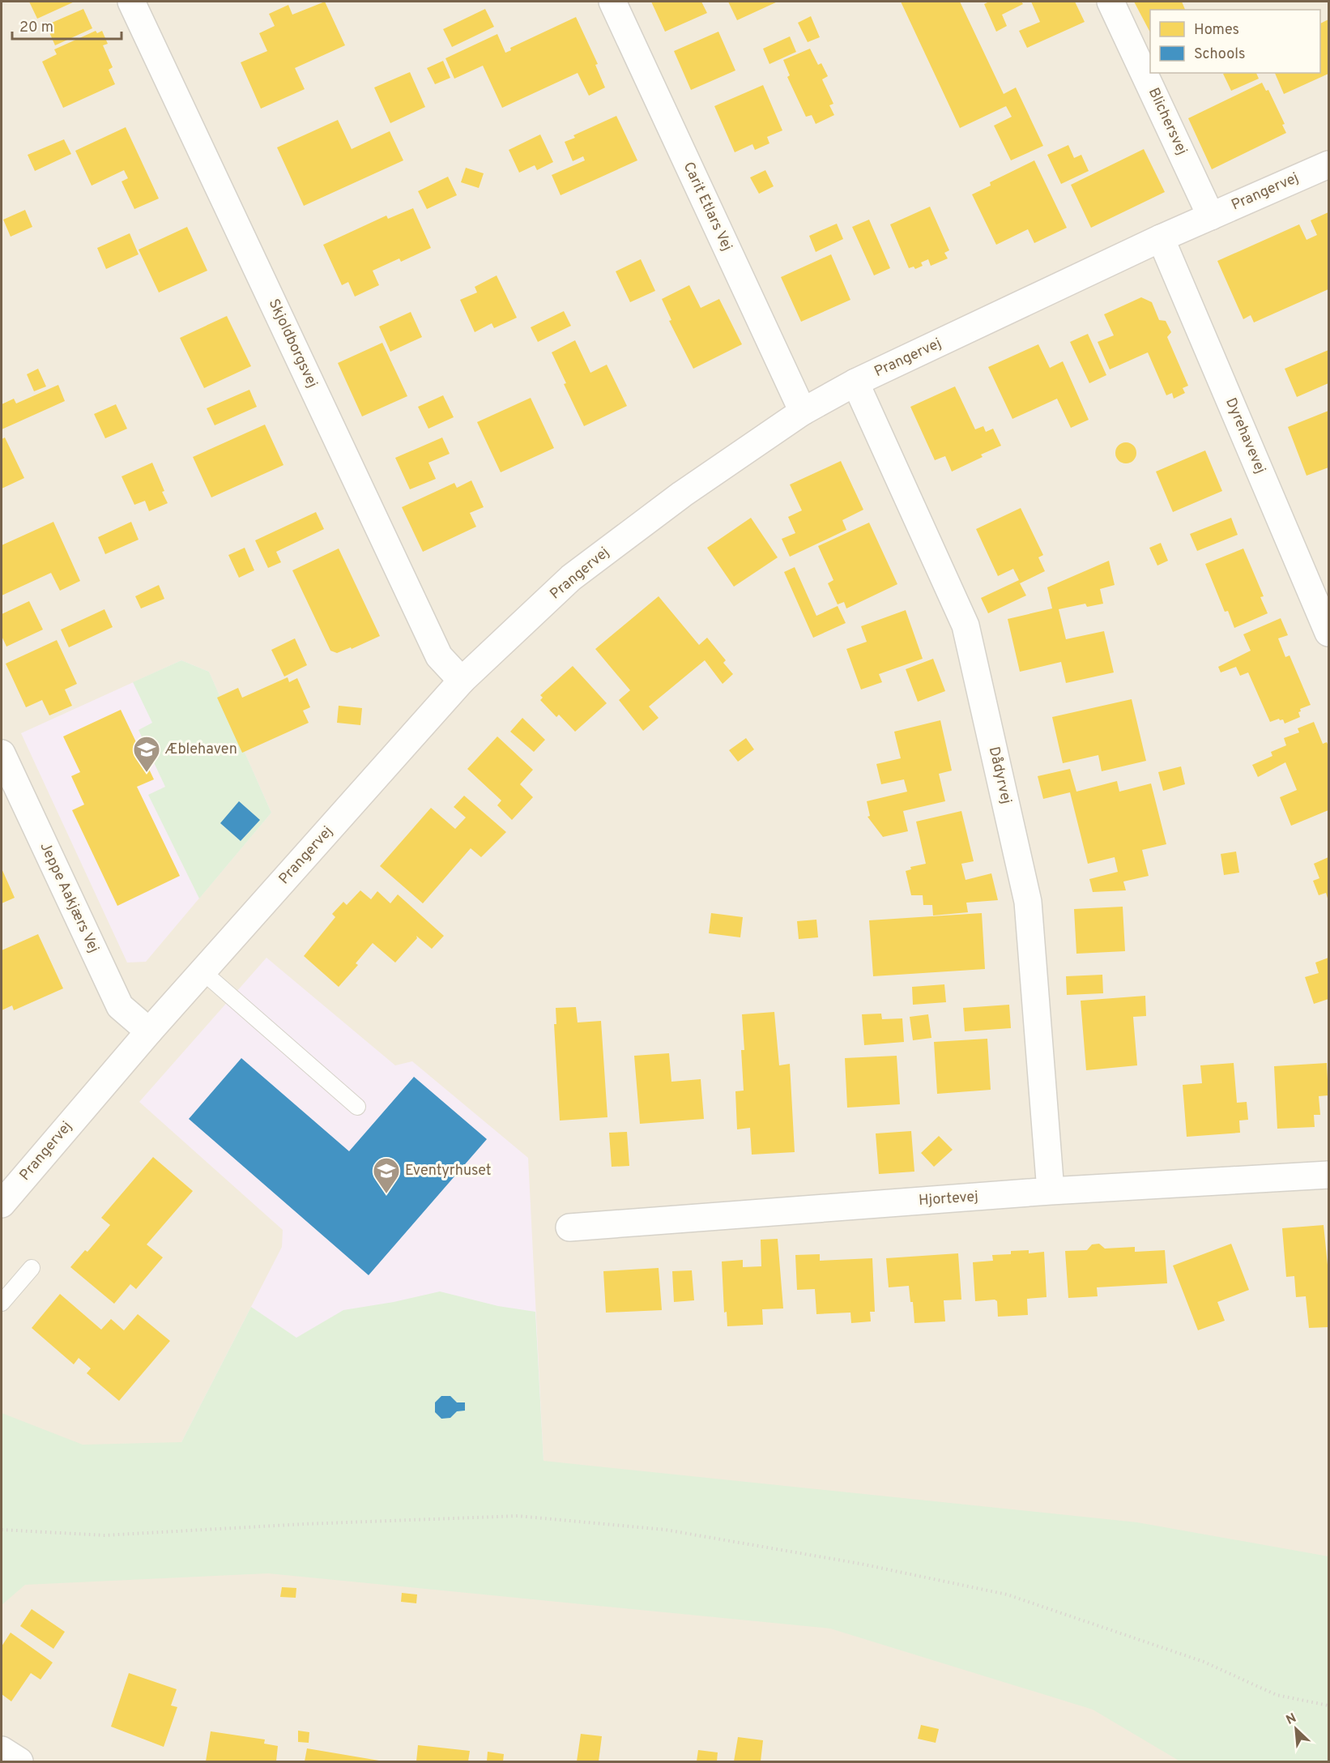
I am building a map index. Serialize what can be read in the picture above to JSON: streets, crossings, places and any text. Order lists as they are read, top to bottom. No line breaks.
{"streets":{"street":["Blichersvej","Prangervej","Carit Etlars Vej","Skjoldborgsvej","Dyrehavevej","Dådyrvej","Jeppe Aakjærs Vej","Hjortevej"]},"crossings":[["Blichersvej","Prangervej"],["Prangervej","Carit Etlars Vej"],["Prangervej","Skjoldborgsvej"],["Prangervej","Dyrehavevej"],["Prangervej","Dådyrvej"],["Prangervej","Jeppe Aakjærs Vej"],["Dådyrvej","Hjortevej"]],"places":{"school or university":["Æblehaven","Eventyrhuset"]},"legend":["Homes","Schools"],"scale_bar":"20 m","north":"top left"}
